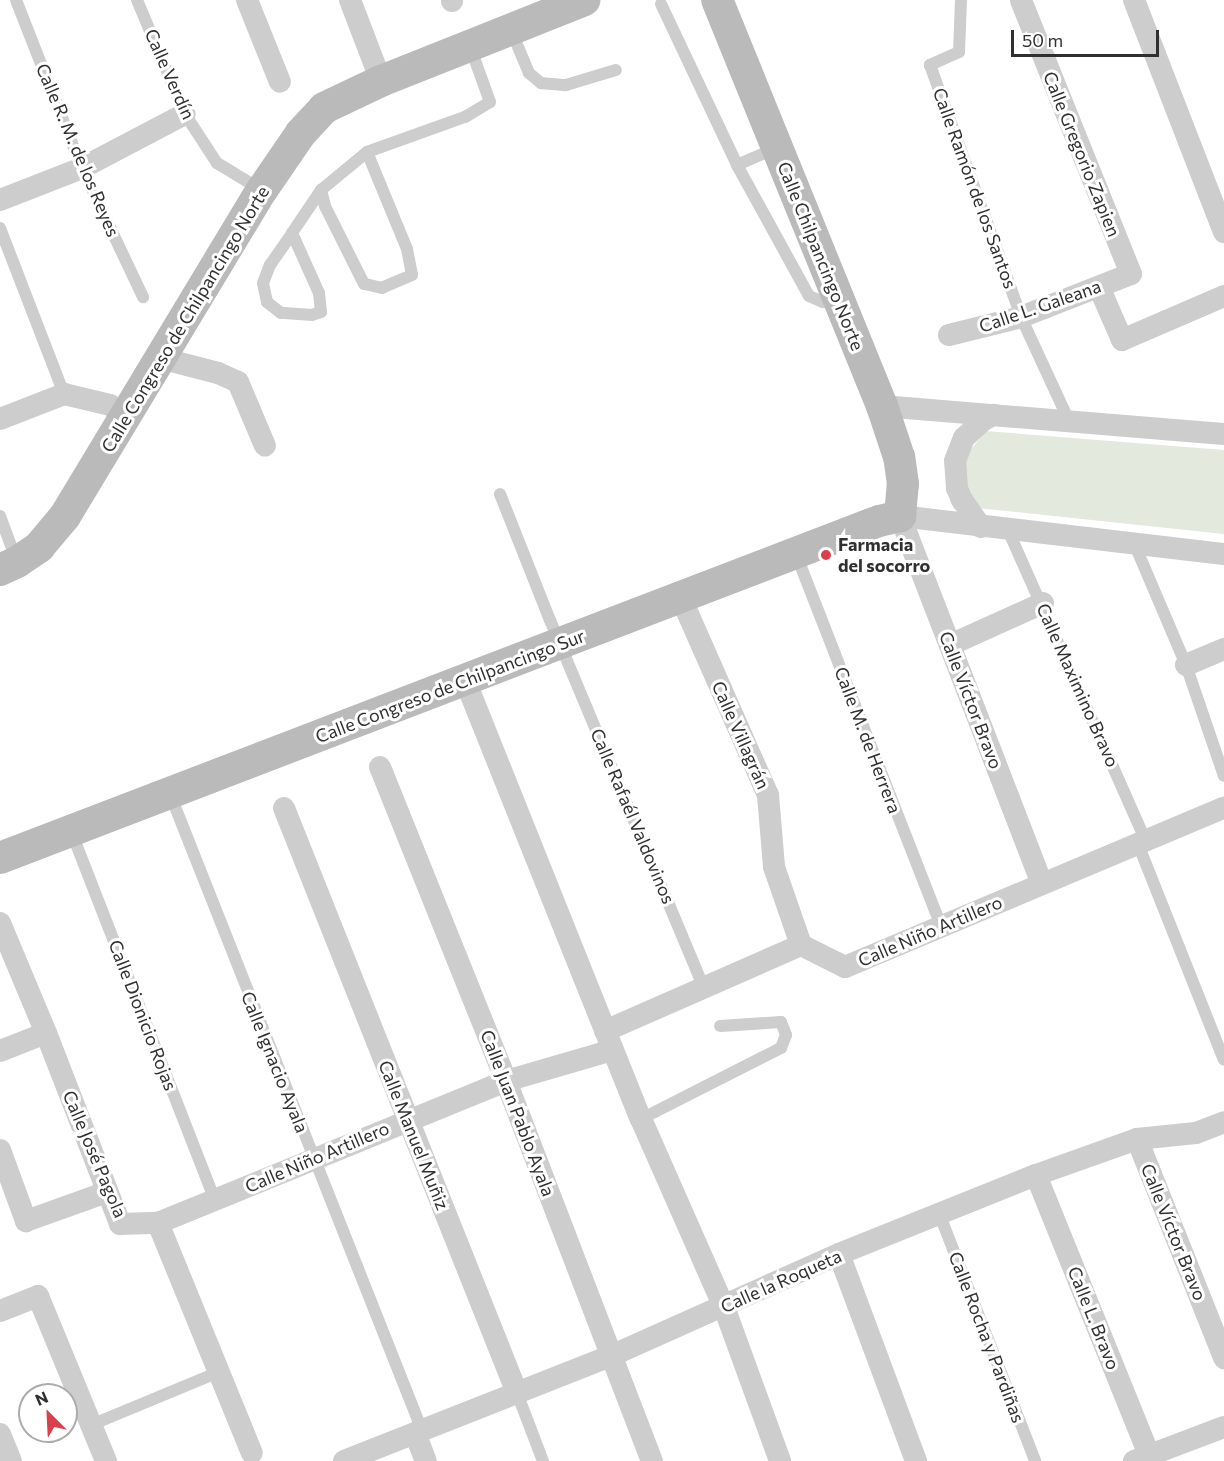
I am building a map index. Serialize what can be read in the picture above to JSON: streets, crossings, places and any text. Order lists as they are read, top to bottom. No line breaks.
{"streets":{"street":["Calle Gregorio Zapien","Calle Chilpancingo Norte","Calle L. Galeana","Calle Congreso de Chilpancingo Norte","Calle Congreso de Chilpancingo Sur","Calle Víctor Bravo","Calle Villagrán","Calle Niño Artillero","Calle Ignacio Ayala","Calle Juan Pablo Ayala","Calle Manuel Muñiz","Calle José Pagola","Calle la Roqueta","Calle L. Bravo"],"lane":["Calle Verdín","Calle R. M. de los Reyes","Calle Ramón de los Santos","Calle Maximino Bravo","Calle M. de Herrera","Calle Rafaél Valdovinos","Calle Dionicio Rojas","Calle Rocha y Pardiñas"]},"crossings":[["Calle Verdín","Calle Congreso de Chilpancingo Norte"],["Calle Gregorio Zapien","Calle L. Galeana"],["Calle Ramón de los Santos","Calle L. Galeana"],["Calle Chilpancingo Norte","Calle Congreso de Chilpancingo Sur"],["Calle Chilpancingo Norte","Calle Víctor Bravo"],["Calle Maximino Bravo","Calle Niño Artillero"],["Calle Congreso de Chilpancingo Sur","Calle Víctor Bravo"],["Calle Congreso de Chilpancingo Sur","Calle Villagrán"],["Calle Congreso de Chilpancingo Sur","Calle M. de Herrera"],["Calle Congreso de Chilpancingo Sur","Calle Rafaél Valdovinos"],["Calle Congreso de Chilpancingo Sur","Calle Dionicio Rojas"],["Calle Congreso de Chilpancingo Sur","Calle Ignacio Ayala"],["Calle Víctor Bravo","Calle Niño Artillero"],["Calle Víctor Bravo","Calle la Roqueta"],["Calle Villagrán","Calle Niño Artillero"],["Calle M. de Herrera","Calle Niño Artillero"],["Calle Rafaél Valdovinos","Calle Niño Artillero"],["Calle Niño Artillero","Calle Dionicio Rojas"],["Calle Niño Artillero","Calle Ignacio Ayala"],["Calle Niño Artillero","Calle Juan Pablo Ayala"],["Calle Niño Artillero","Calle Manuel Muñiz"],["Calle Niño Artillero","Calle José Pagola"],["Calle Ignacio Ayala","Calle la Roqueta"],["Calle Juan Pablo Ayala","Calle la Roqueta"],["Calle Manuel Muñiz","Calle la Roqueta"],["Calle la Roqueta","Calle L. Bravo"],["Calle la Roqueta","Calle Rocha y Pardiñas"]],"places":["Farmacia del socorro"],"scale_bar":"50 m","north":"top left"}
